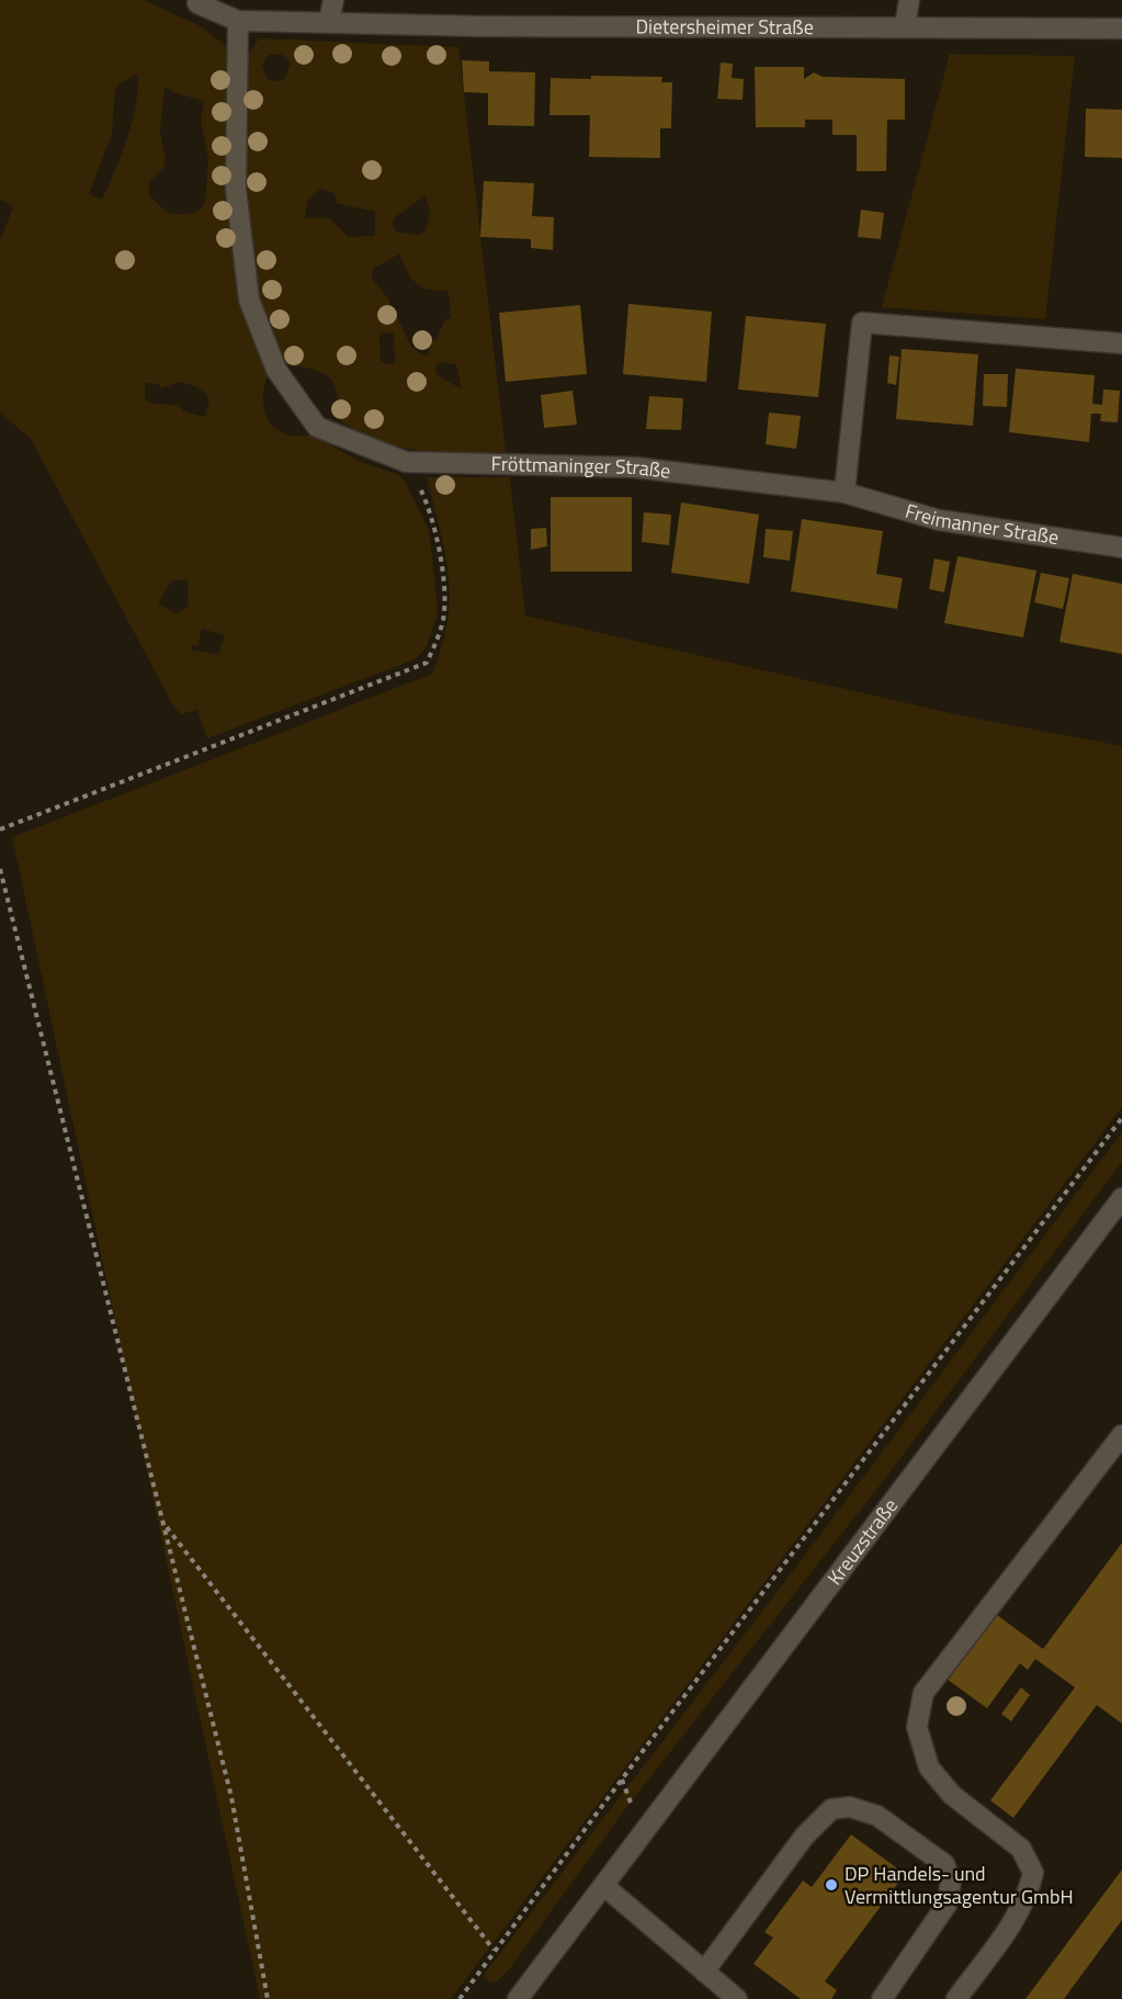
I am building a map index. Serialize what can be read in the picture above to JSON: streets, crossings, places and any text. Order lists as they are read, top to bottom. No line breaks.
{"streets":{"street":["Dietersheimer Straße","Fröttmaninger Straße","Freimanner Straße","Kreuzstraße"]},"crossings":[["Dietersheimer Straße","Fröttmaninger Straße"],["Fröttmaninger Straße","Freimanner Straße"]],"places":["DP Handels- und Vermittlungsagentur GmbH"]}
